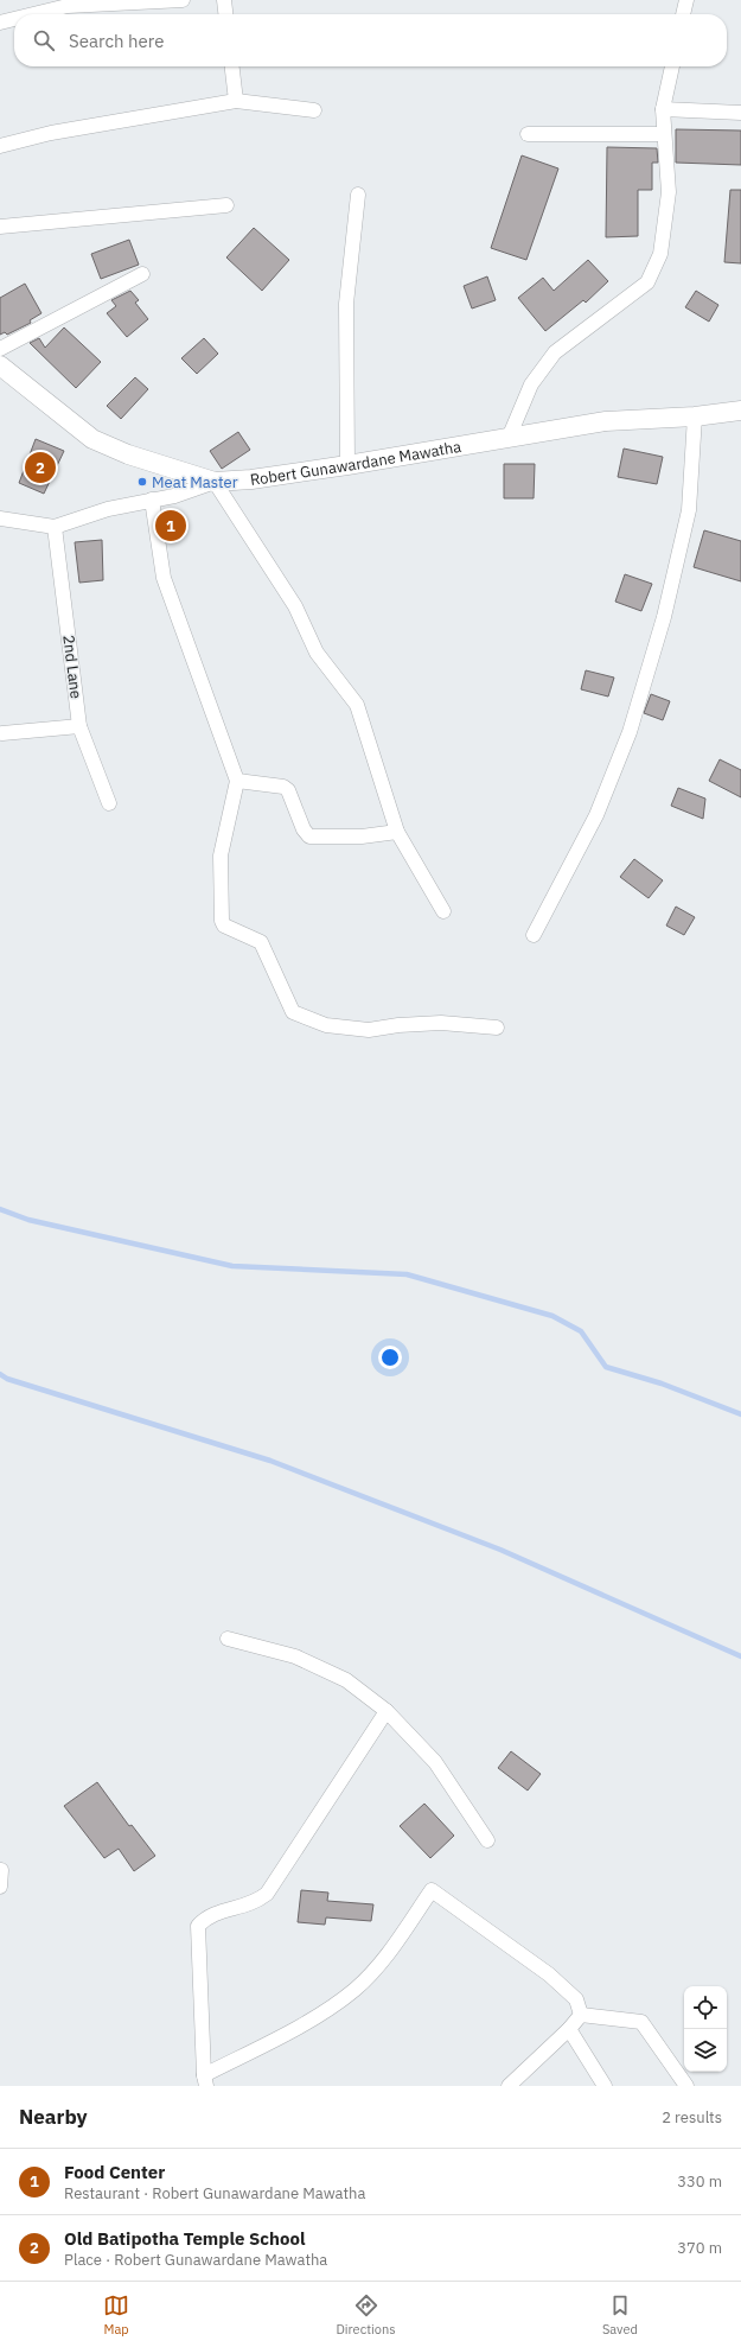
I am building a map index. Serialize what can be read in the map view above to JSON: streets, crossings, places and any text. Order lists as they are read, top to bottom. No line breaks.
{"streets":{"street":["Robert Gunawardane Mawatha","2nd Lane"]},"places":["Meat Master"],"page":{"search":"Search here","pins":["2","1"],"heading":["Nearby","2 results"],"list":[{"mark":"1","name":"Food Center","note":"Restaurant · Robert Gunawardane Mawatha","value":"330 m"},{"mark":"2","name":"Old Batipotha Temple School","note":"Place · Robert Gunawardane Mawatha","value":"370 m"}],"nav":["Map","Directions","Saved"]}}
